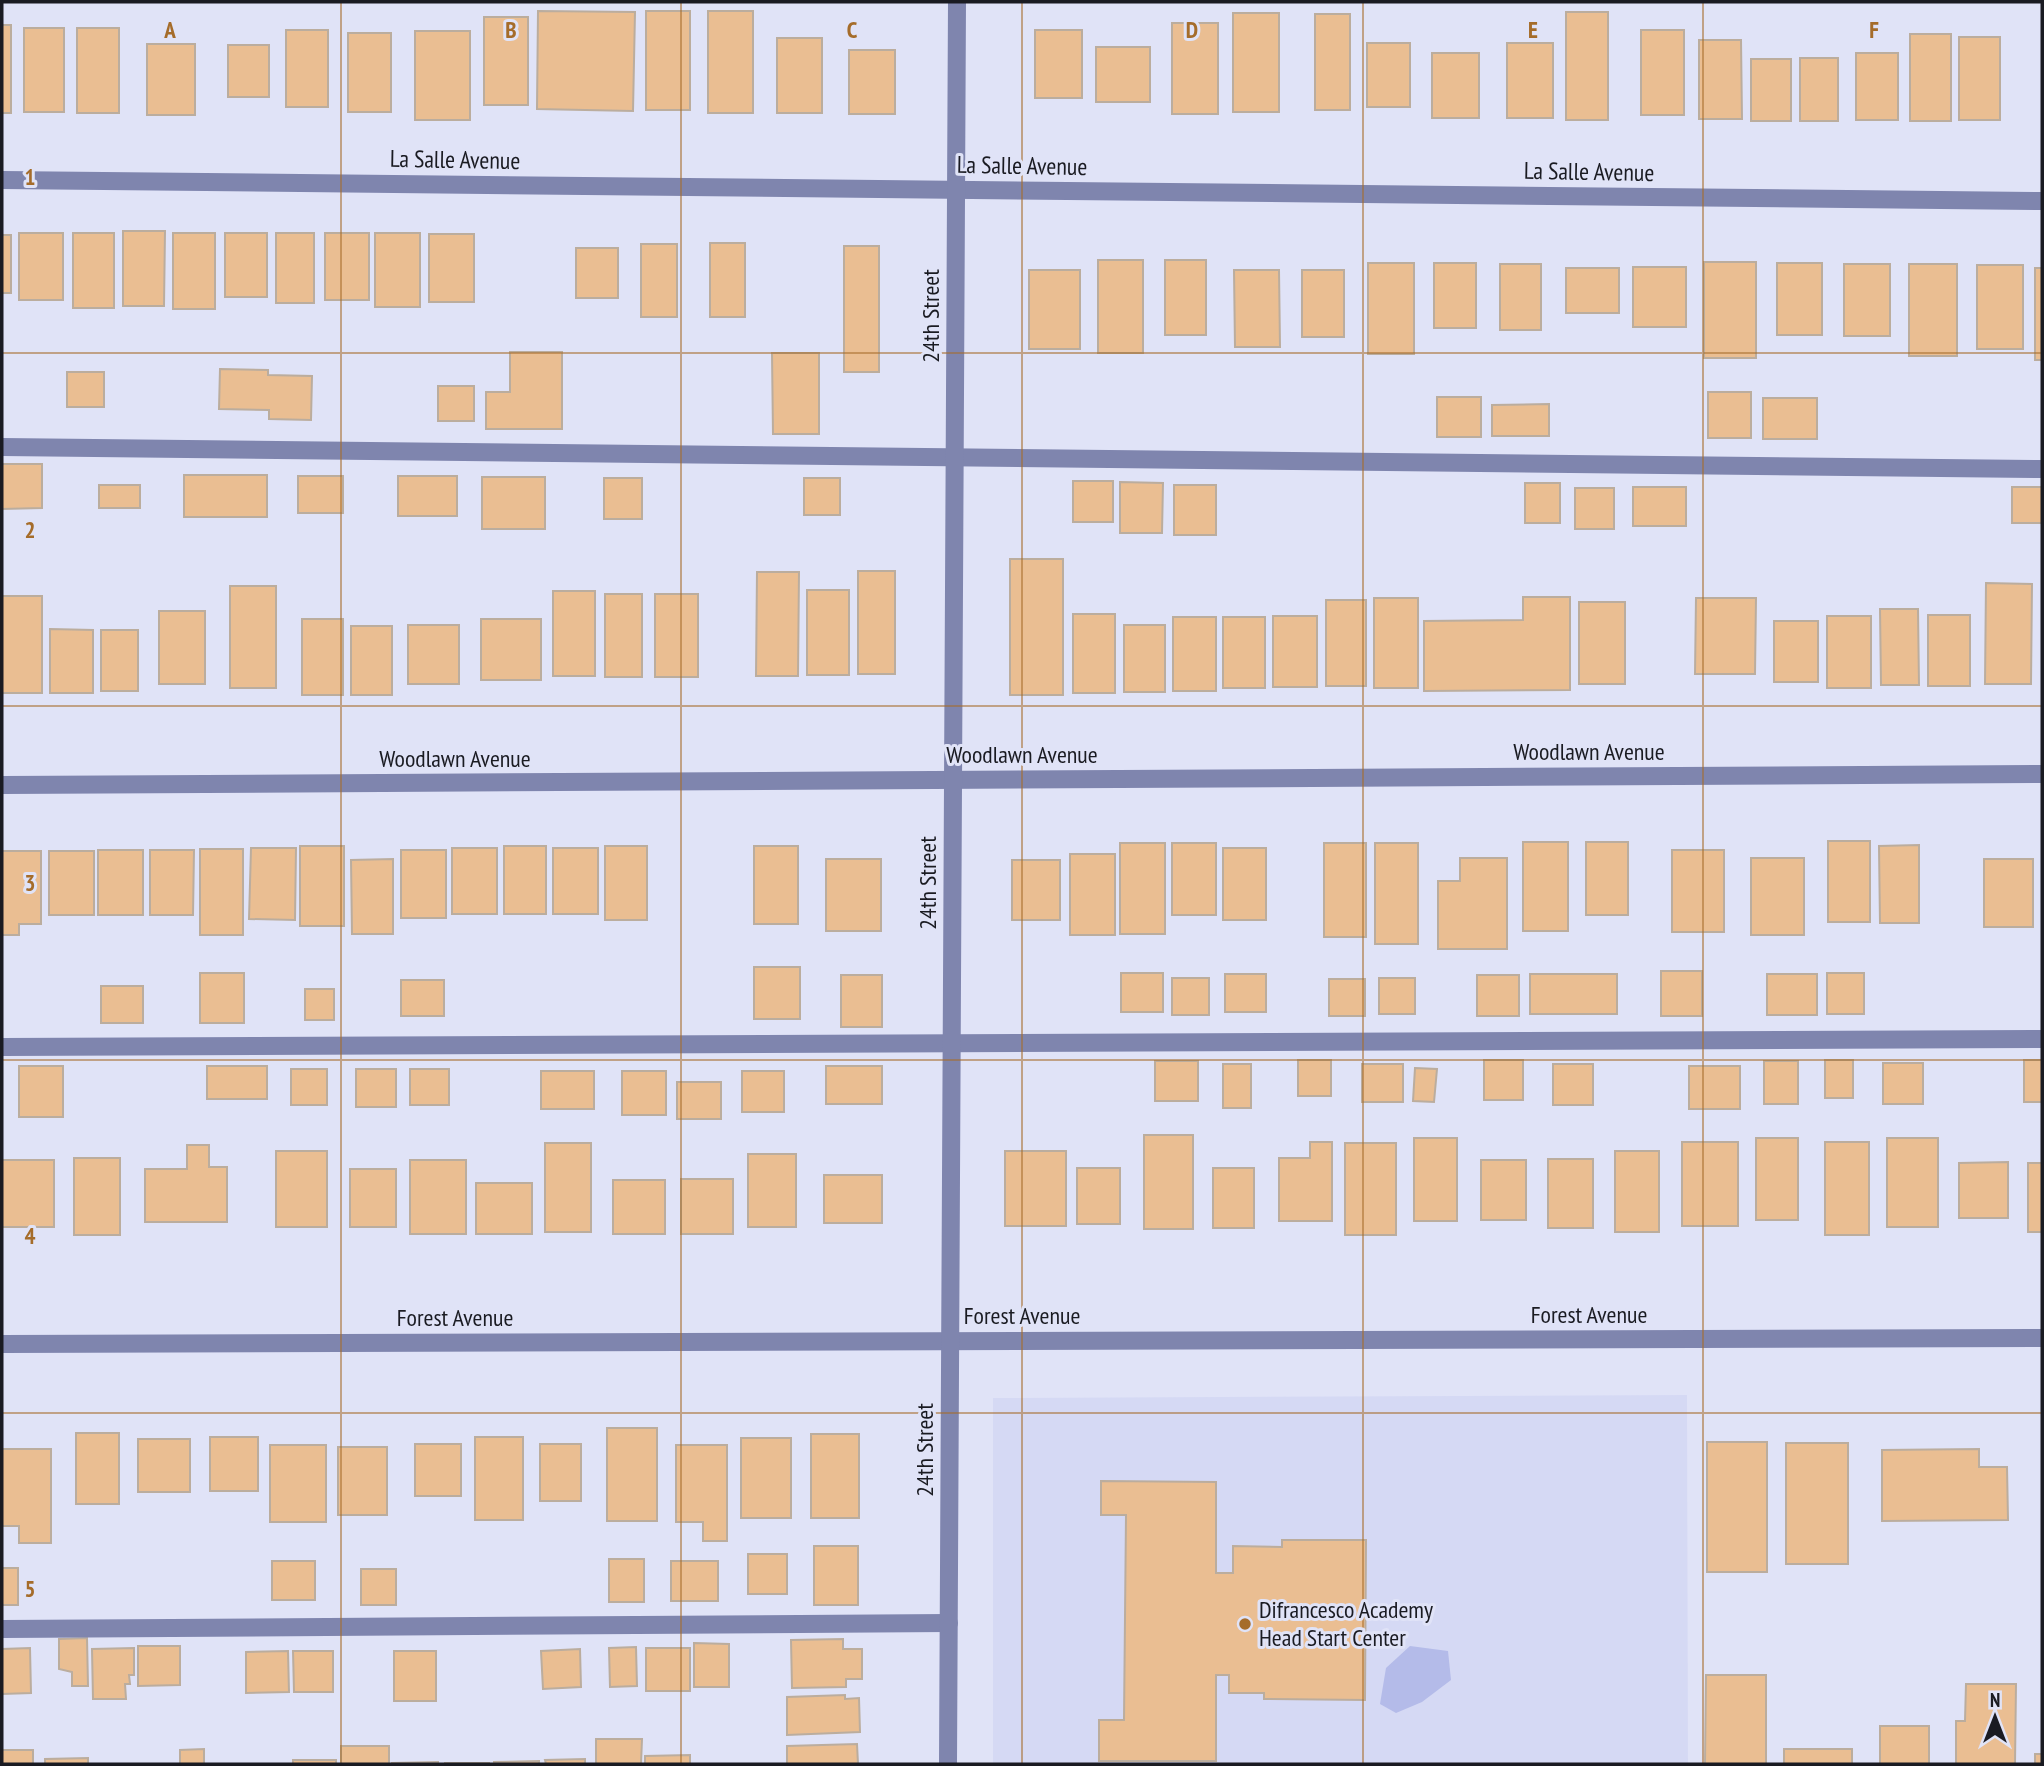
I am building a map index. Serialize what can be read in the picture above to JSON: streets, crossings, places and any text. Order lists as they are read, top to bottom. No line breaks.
{"streets":{"street":["La Salle Avenue","24th Street","Woodlawn Avenue","Forest Avenue"]},"crossings":[["La Salle Avenue","24th Street"],["24th Street","Woodlawn Avenue"],["24th Street","Forest Avenue"]],"places":["Difrancesco Academy Head Start Center"],"north":"top","grid":{"columns":["A","B","C","D","E","F"],"rows":["1","2","3","4","5"]}}
